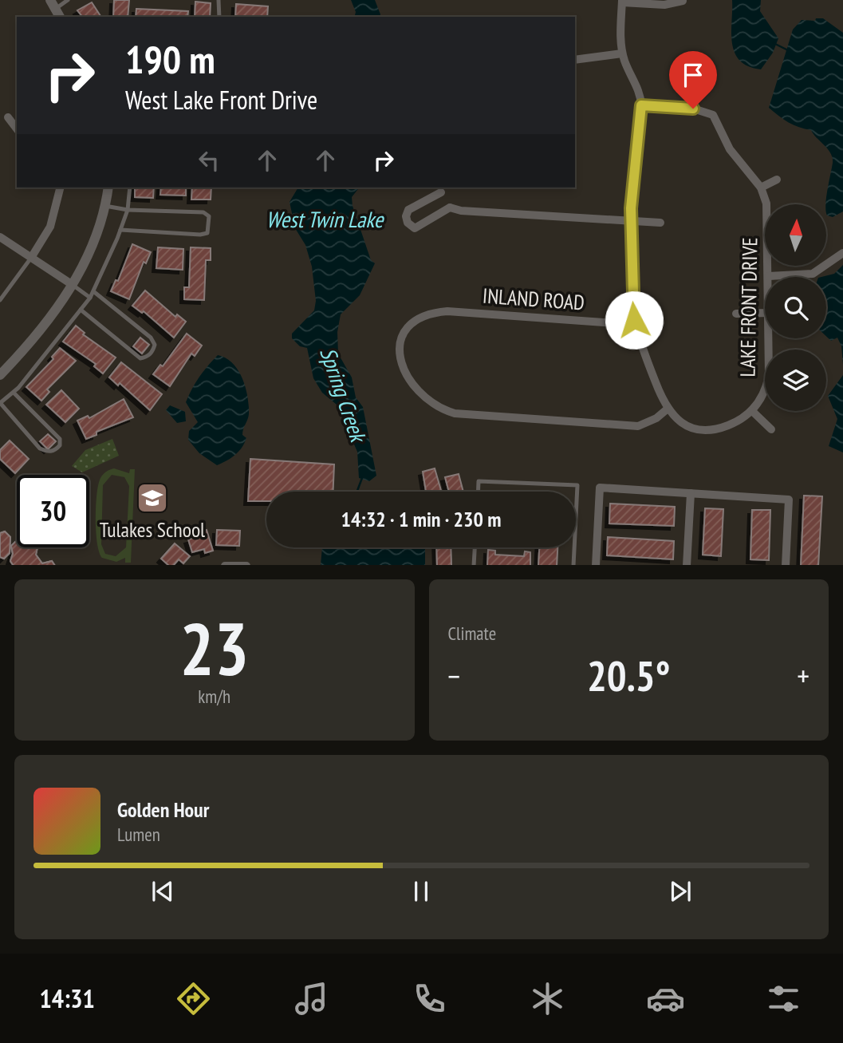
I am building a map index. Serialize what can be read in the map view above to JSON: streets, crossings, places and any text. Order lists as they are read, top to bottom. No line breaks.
{"streets":{"street":["INLAND ROAD","LAKE FRONT DRIVE"]},"crossings":[["INLAND ROAD","LAKE FRONT DRIVE"]],"water":["West Twin Lake","Spring Creek"],"places":{"school or university":["Tulakes School"]},"north":"top","page":{"turn":["190 m","West Lake Front Drive"],"limit":"30","trip":"14:32 · 1 min · 230 m","tile":[["23","km/h"],"Climate"],"heat":["−","20.5°","+"],"song":["Golden Hour","Lumen"],"tabs":"14:31"}}
